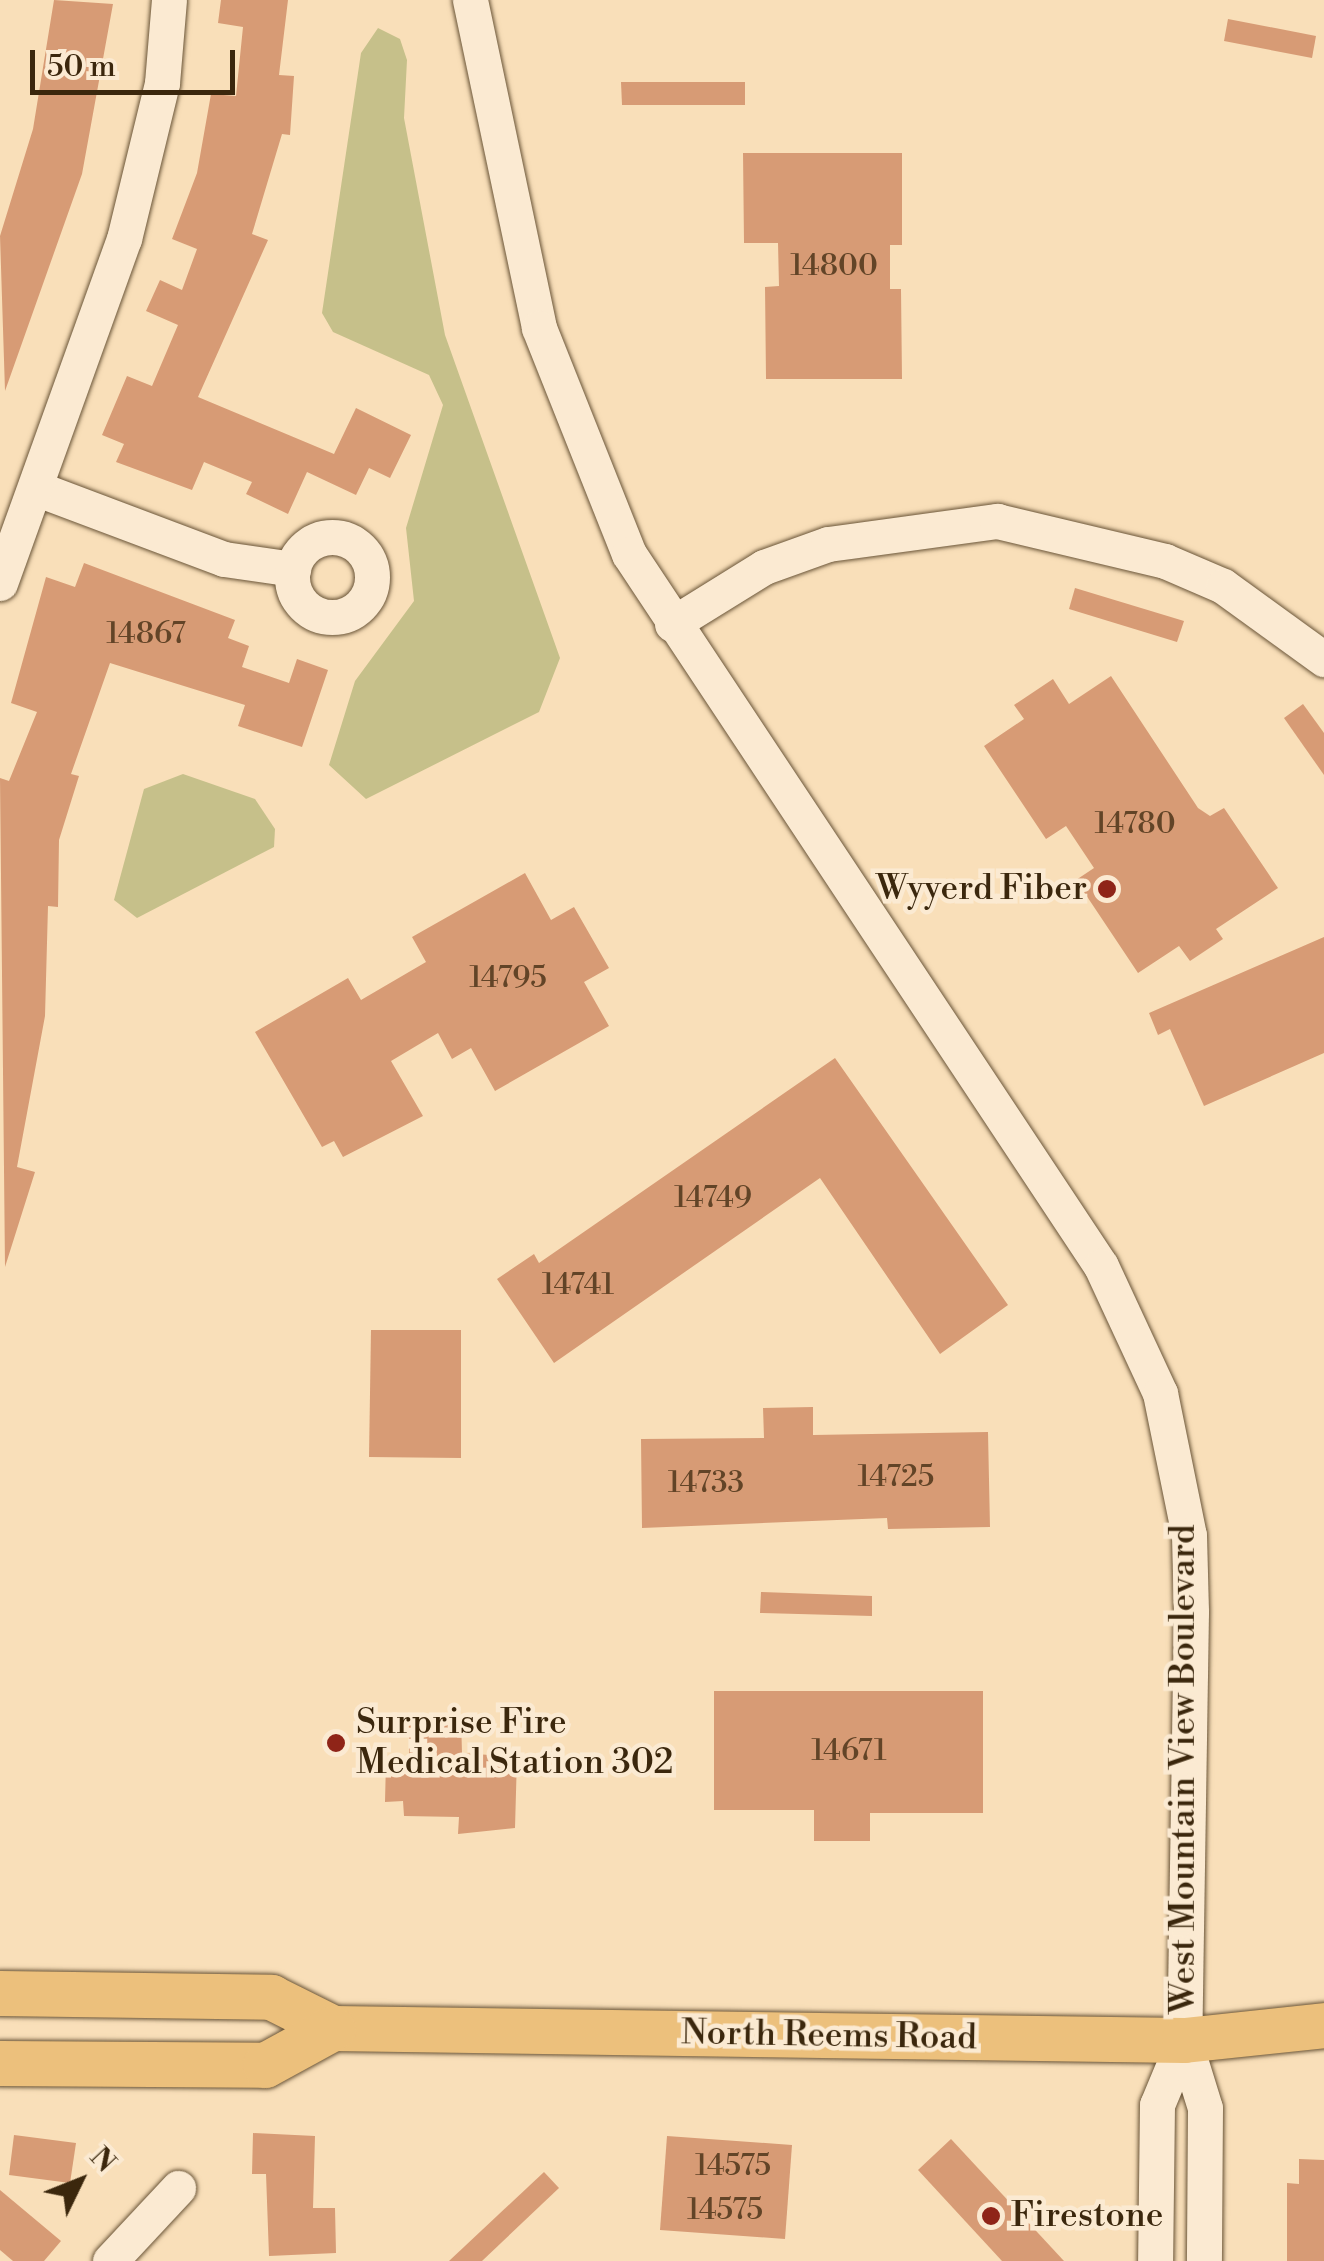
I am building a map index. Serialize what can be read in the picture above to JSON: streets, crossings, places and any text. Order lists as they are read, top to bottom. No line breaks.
{"streets":{"main road":["North Reems Road"],"street":["West Mountain View Boulevard"]},"crossings":[["West Mountain View Boulevard","North Reems Road"]],"places":["Wyyerd Fiber","Surprise Fire Medical Station 302","Firestone"],"house_numbers":["14800","14867","14780","14795","14749","14741","14725","14733","14671","14575","14575"],"scale_bar":"50 m","north":"top right"}
